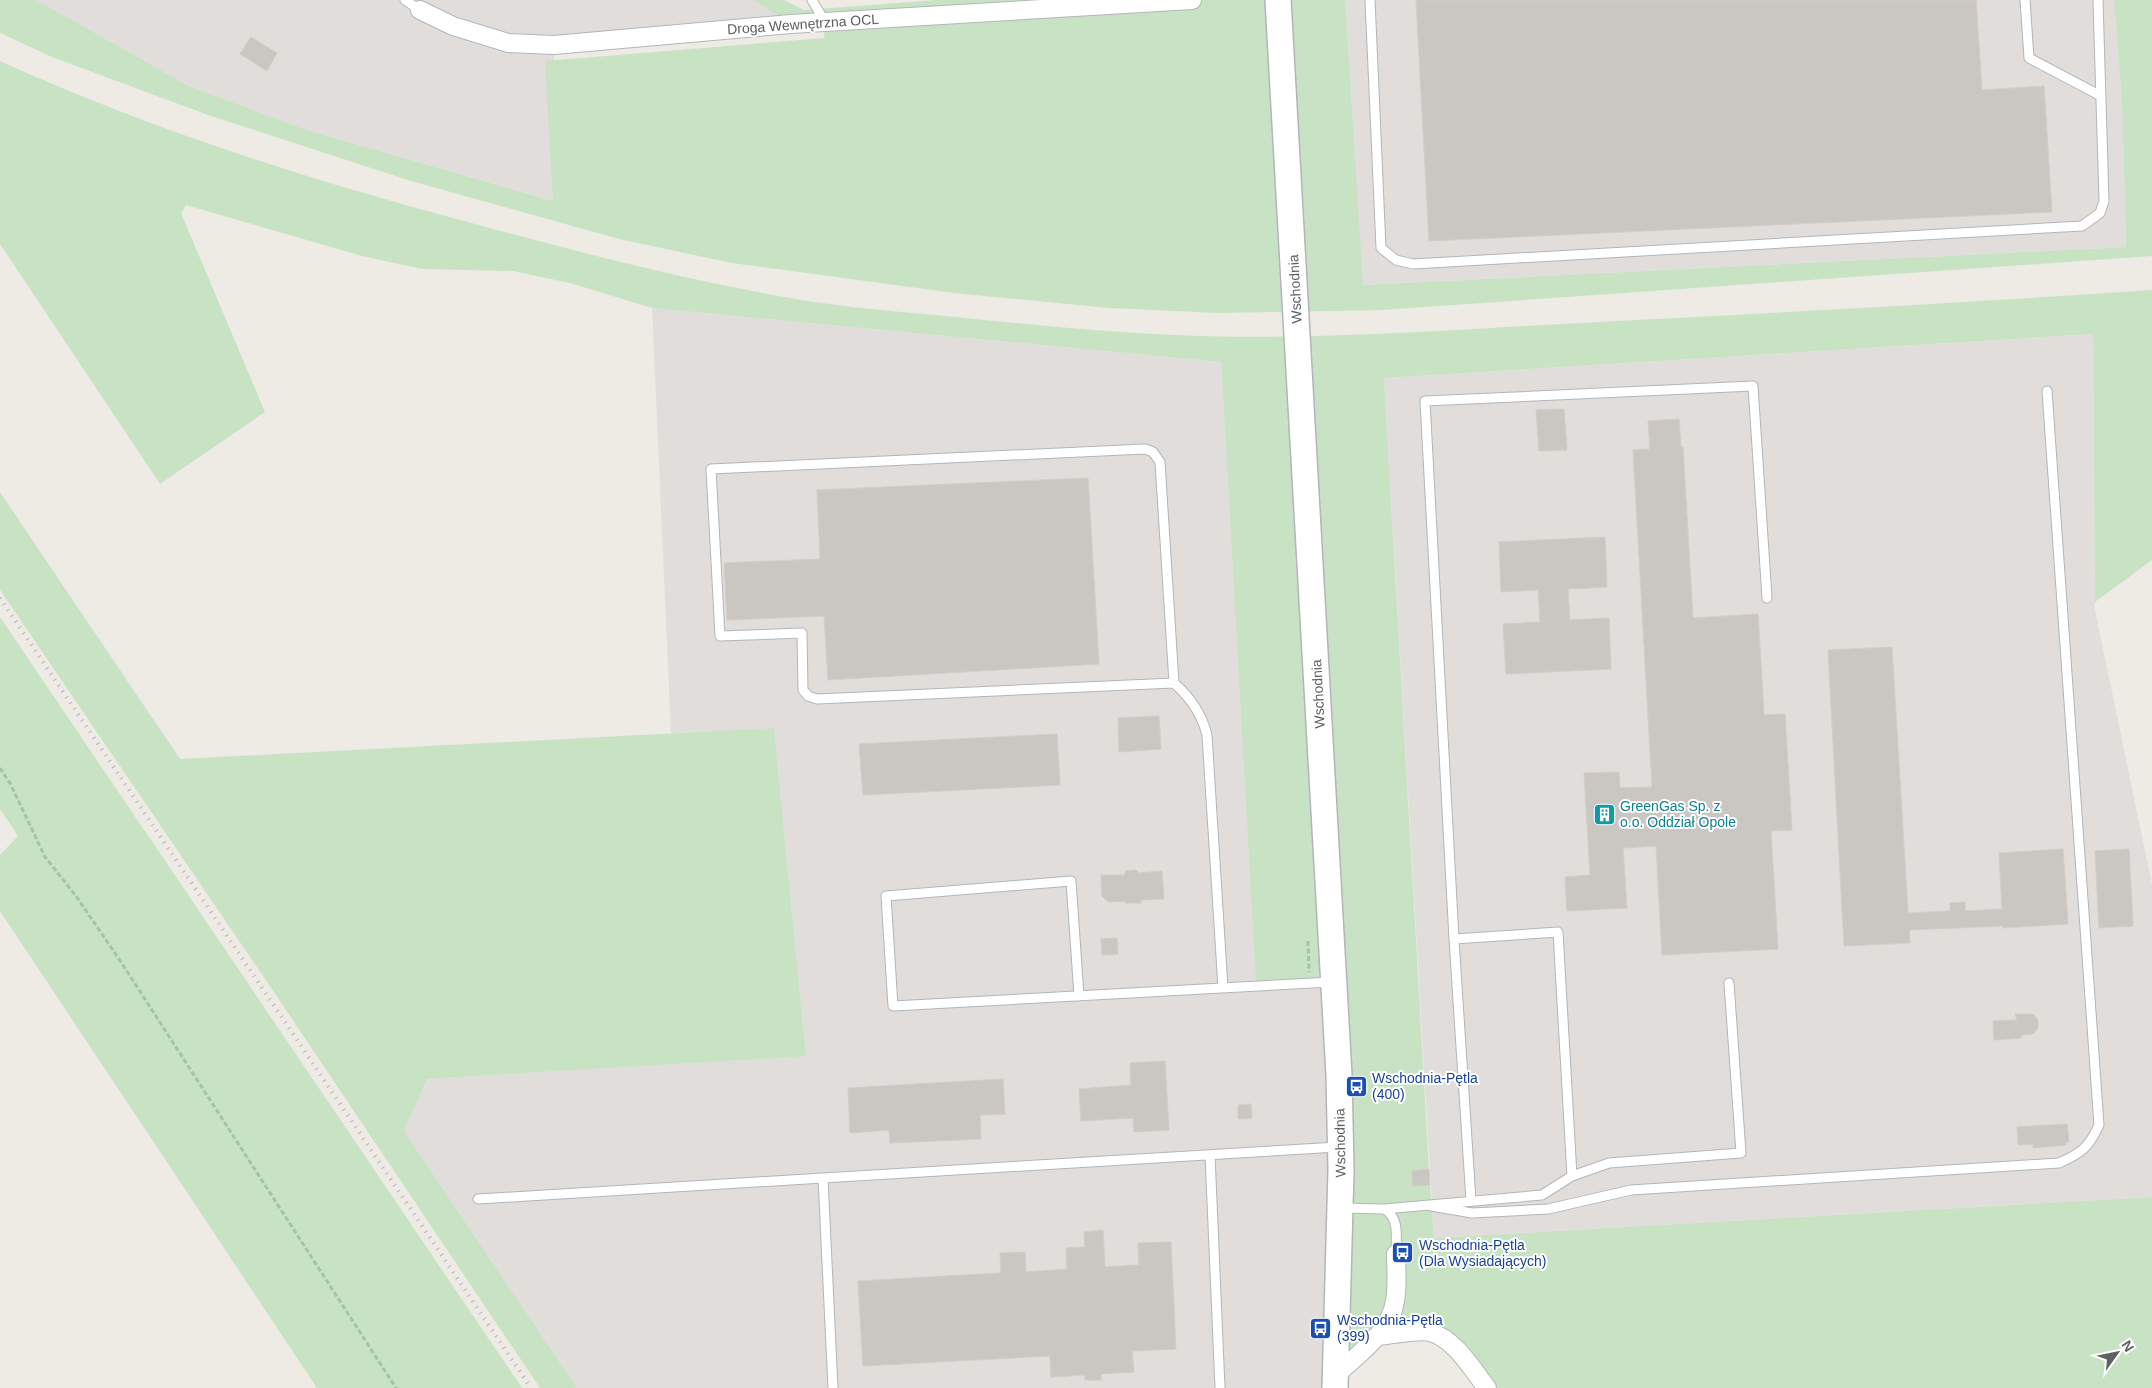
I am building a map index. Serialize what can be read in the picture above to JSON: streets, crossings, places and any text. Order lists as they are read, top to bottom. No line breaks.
{"streets":{"street":["Droga Wewnętrzna OCL","Wschodnia"]},"places":{"building":["GreenGas Sp. z o.o. Oddział Opole"],"bus stop":["Wschodnia-Pętla (400)","Wschodnia-Pętla (Dla Wysiadających)","Wschodnia-Pętla (399)"]},"north":"top right"}
